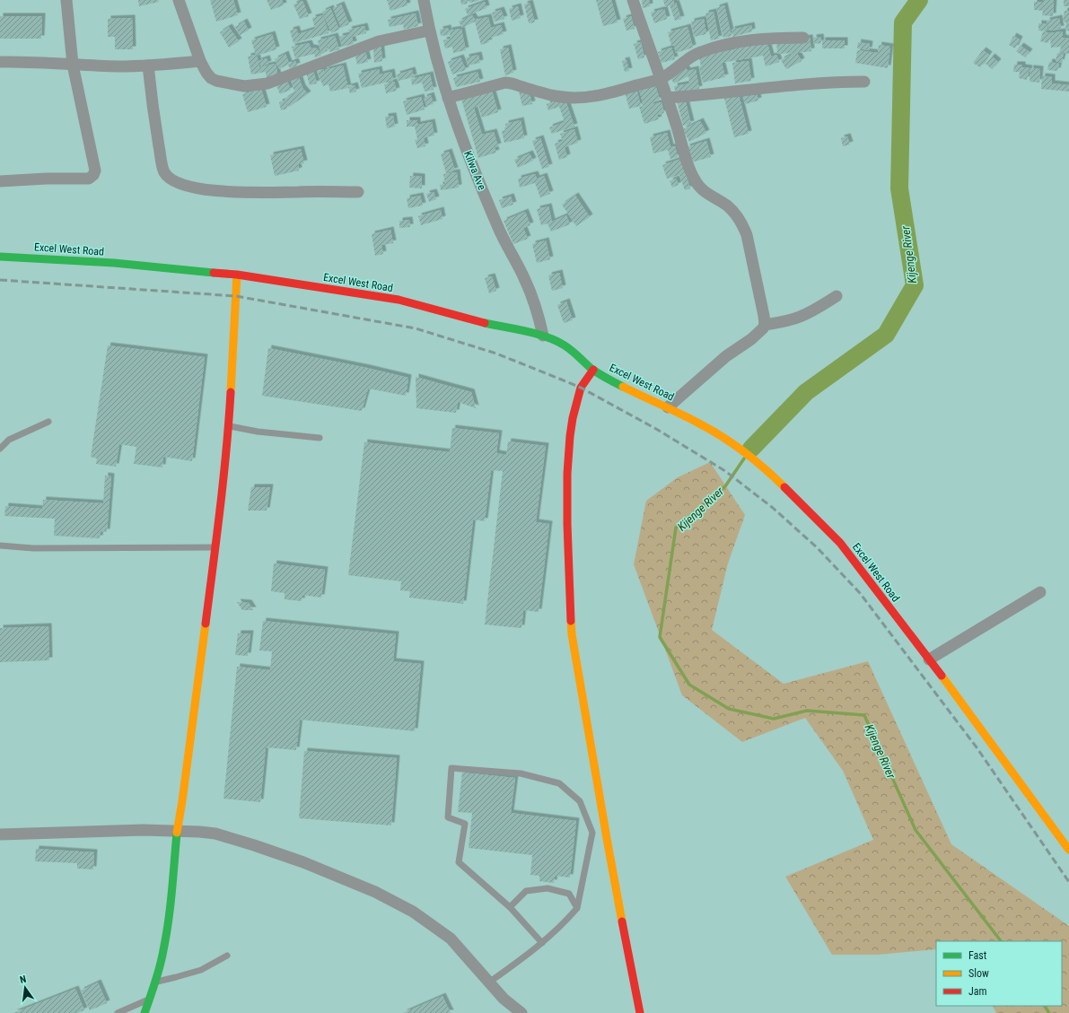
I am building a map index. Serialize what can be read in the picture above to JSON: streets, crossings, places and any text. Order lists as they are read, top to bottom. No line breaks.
{"streets":{"street":["Kilwa Ave","Excel West Road"]},"crossings":[["Kilwa Ave","Excel West Road"]],"water":["Kijenge River"],"legend":["Fast","Slow","Jam"],"north":"top"}
